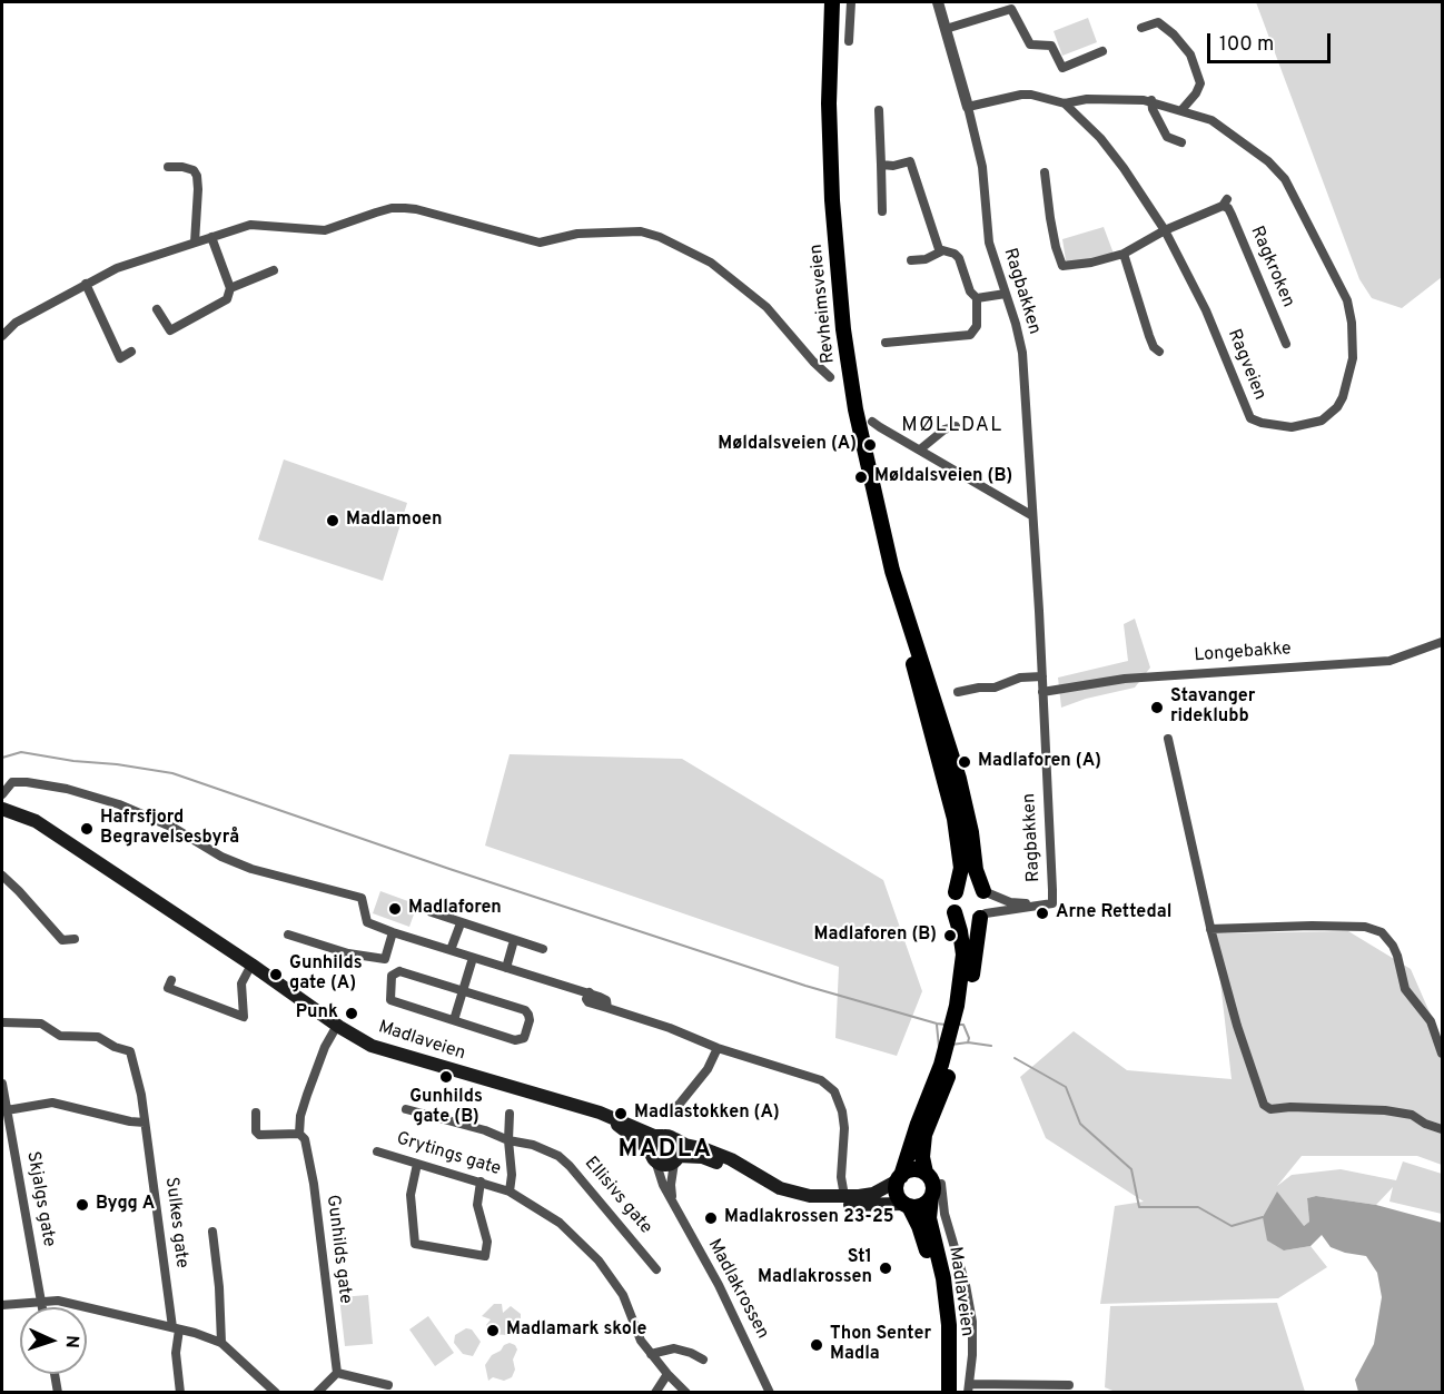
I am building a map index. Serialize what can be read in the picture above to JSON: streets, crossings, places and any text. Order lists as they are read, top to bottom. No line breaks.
{"streets":{"main road":["Revheimsveien","Madlaveien"],"street":["Ragkroken","Ragbakken","Ragveien","Longebakke","Grytings gate","Ellisivs gate","Skjalgs gate","Sulkes gate","Gunhilds gate","Madlakrossen"]},"crossings":[["Ragkroken","Ragveien"],["Ragbakken","Revheimsveien"],["Ragbakken","Ragveien"],["Ragbakken","Longebakke"],["Madlaveien","Gunhilds gate"],["Madlaveien","Madlakrossen"],["Grytings gate","Ellisivs gate"]],"districts":["MØLLDAL","MADLA"],"places":["Møldalsveien (A)","Møldalsveien (B)","Madlamoen","Stavanger rideklubb","Madlaforen (A)","Hafrsfjord Begravelsesbyrå","Madlaforen","Arne Rettedal","Madlaforen (B)","Gunhilds gate (A)","Punk","Gunhilds gate (B)","Madlastokken (A)","Bygg A","Madlakrossen 23-25","St1 Madlakrossen","Madlamark skole","Thon Senter Madla"],"scale_bar":"100 m","north":"right"}
